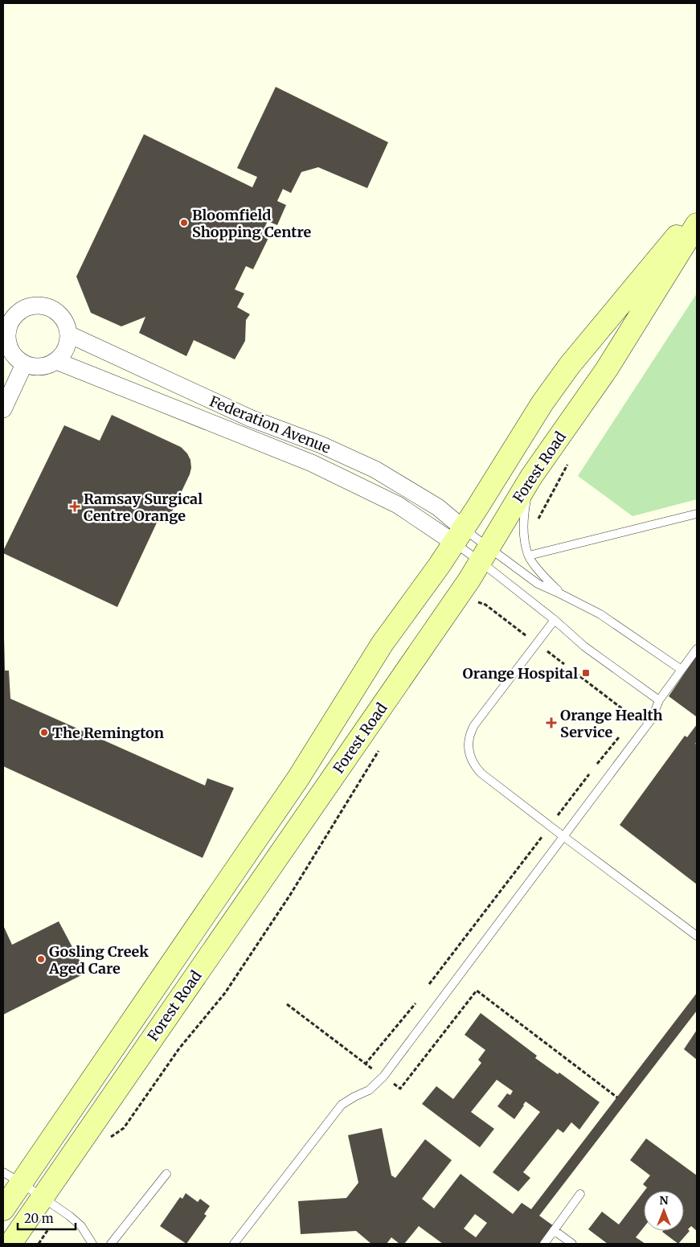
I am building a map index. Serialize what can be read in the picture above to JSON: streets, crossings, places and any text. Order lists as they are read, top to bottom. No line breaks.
{"streets":{"main road":["Forest Road"],"street":["Federation Avenue"]},"crossings":[["Federation Avenue","Forest Road"]],"places":{"other":["Bloomfield Shopping Centre","The Remington","Gosling Creek Aged Care"],"health":["Ramsay Surgical Centre Orange","Orange Health Service"],"transit":["Orange Hospital"]},"scale_bar":"20 m","north":"top"}
